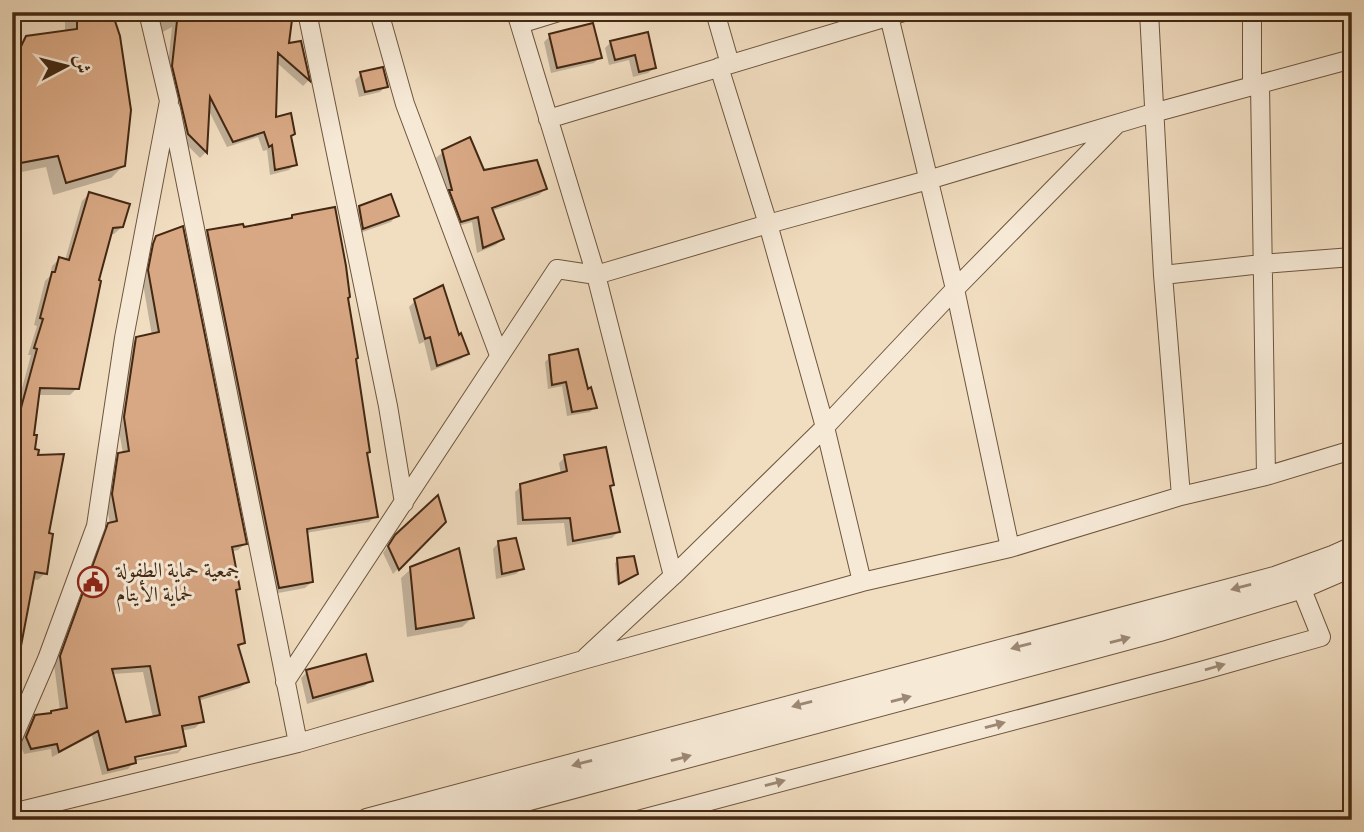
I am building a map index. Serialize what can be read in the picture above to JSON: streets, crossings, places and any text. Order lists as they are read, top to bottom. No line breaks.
{"places":{"public building":["جمعية حماية الطفولة لحماية الأيتام"]},"north":"right"}
